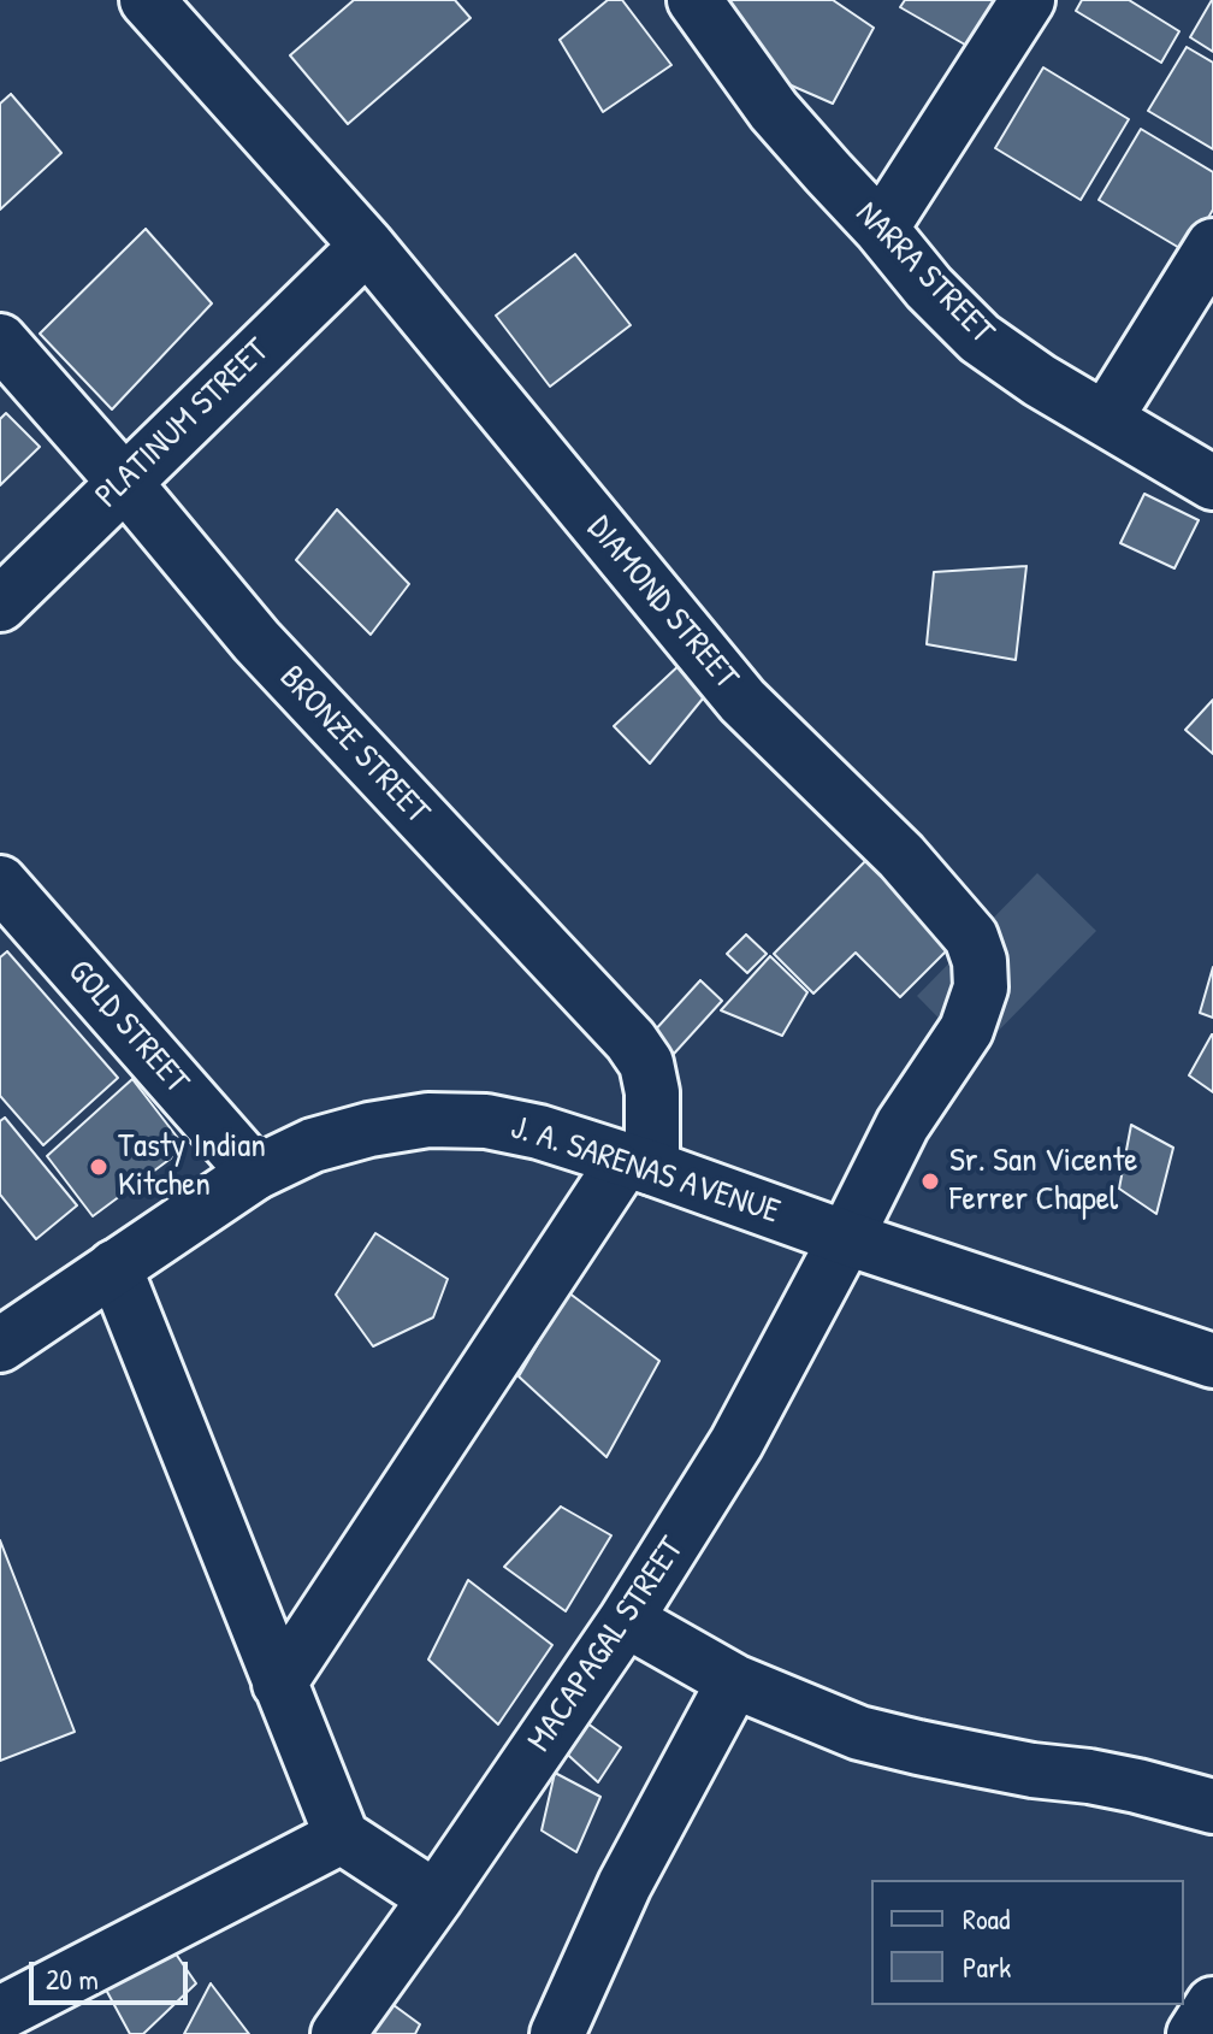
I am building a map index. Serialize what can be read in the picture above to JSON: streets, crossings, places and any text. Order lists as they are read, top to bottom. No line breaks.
{"streets":{"street":["NARRA STREET","PLATINUM STREET","DIAMOND STREET","BRONZE STREET","GOLD STREET","J. A. SARENAS AVENUE","MACAPAGAL STREET"]},"crossings":[["PLATINUM STREET","DIAMOND STREET"],["PLATINUM STREET","BRONZE STREET"],["DIAMOND STREET","J. A. SARENAS AVENUE"],["DIAMOND STREET","MACAPAGAL STREET"],["BRONZE STREET","J. A. SARENAS AVENUE"],["GOLD STREET","J. A. SARENAS AVENUE"],["J. A. SARENAS AVENUE","MACAPAGAL STREET"]],"places":["Tasty Indian Kitchen","Sr. San Vicente Ferrer Chapel"],"legend":["Road","Park"],"scale_bar":"20 m"}
